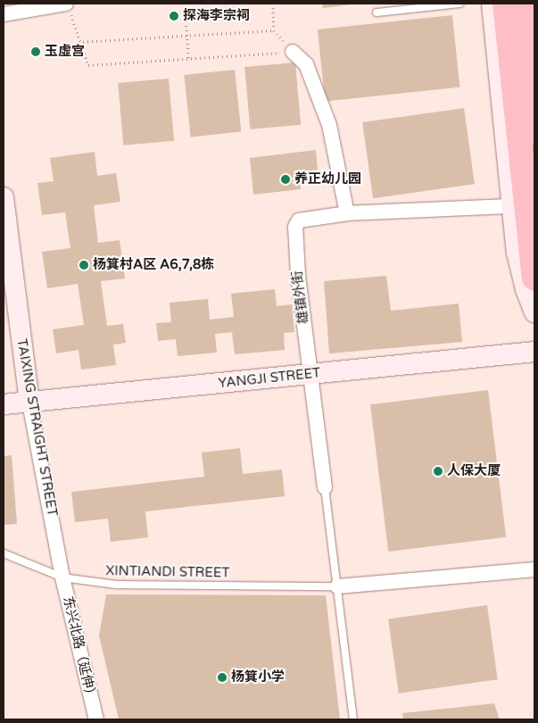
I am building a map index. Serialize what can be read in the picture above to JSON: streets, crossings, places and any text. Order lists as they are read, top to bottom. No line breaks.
{"streets":{"street":["雄镇外街","YANGJI STREET","TAIXING STRAIGHT STREET","东兴北路（延伸）"],"lane":["XINTIANDI STREET"]},"crossings":[["雄镇外街","YANGJI STREET"],["雄镇外街","XINTIANDI STREET"],["YANGJI STREET","TAIXING STRAIGHT STREET"],["TAIXING STRAIGHT STREET","XINTIANDI STREET"],["TAIXING STRAIGHT STREET","东兴北路（延伸）"],["XINTIANDI STREET","东兴北路（延伸）"]],"places":["探海李宗祠","玉虛宫","养正幼儿园","杨箕村A区 A6,7,8栋","人保大厦","杨箕小学"]}
